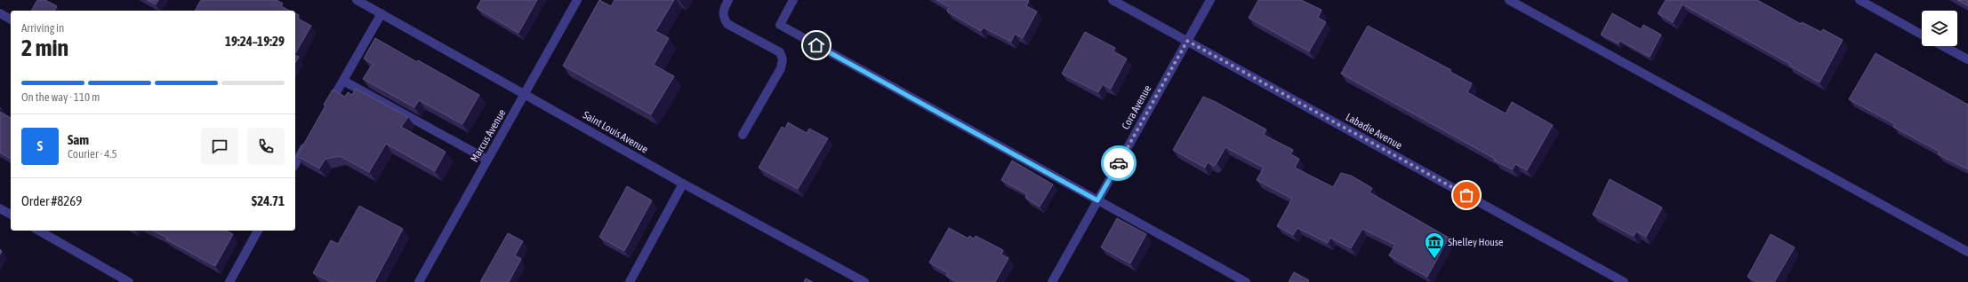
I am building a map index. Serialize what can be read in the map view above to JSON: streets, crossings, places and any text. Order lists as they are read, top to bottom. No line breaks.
{"streets":{"street":["Cora Avenue","Labadie Avenue","Saint Louis Avenue","Marcus Avenue"]},"crossings":[["Cora Avenue","Labadie Avenue"],["Saint Louis Avenue","Marcus Avenue"]],"places":{"museum":["Shelley House"]},"page":{"heading":["2 min","Arriving in","19:24–19:29"],"panel":["Sam","Courier · 4.5","Order #8269","$24.71"],"bar":"On the way · 110 m","round":"S"}}
